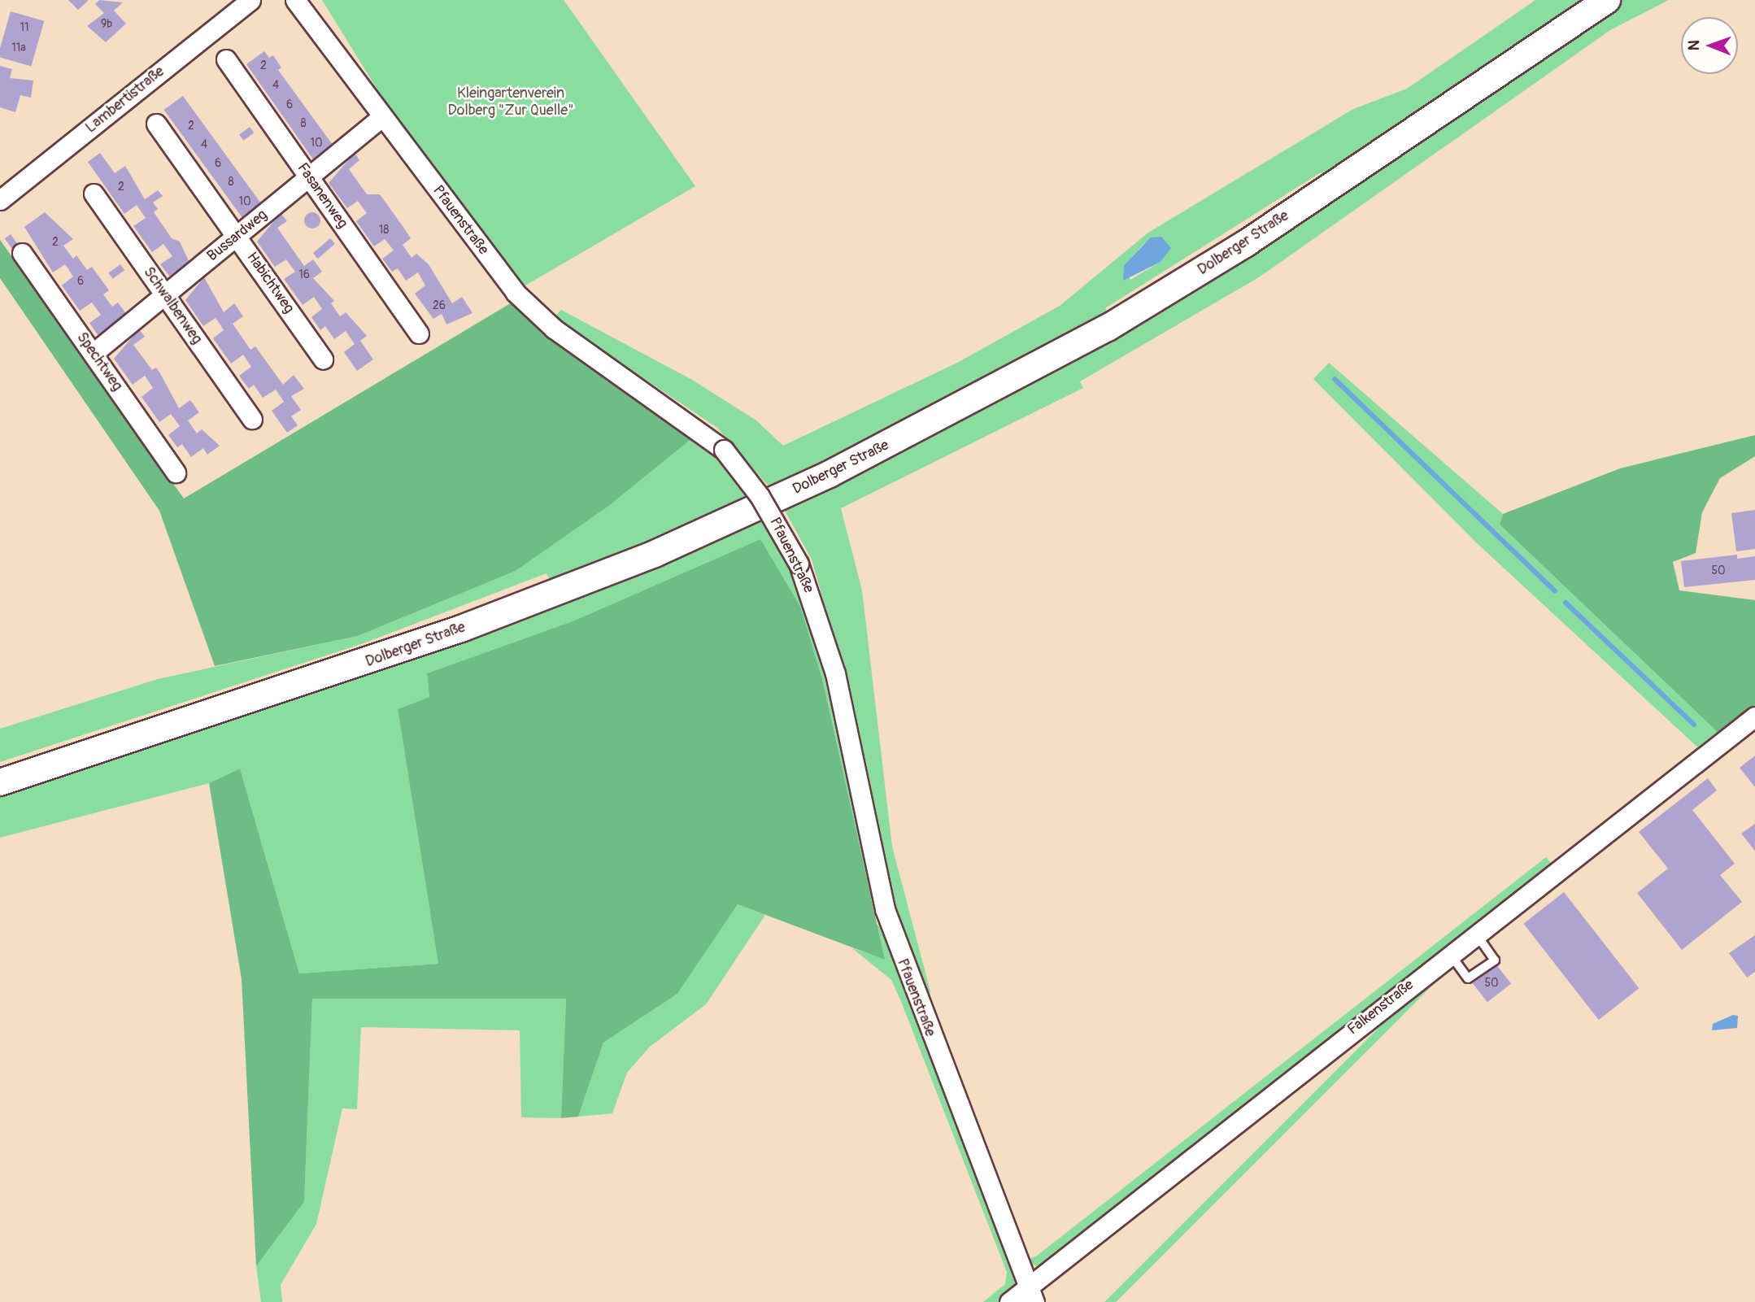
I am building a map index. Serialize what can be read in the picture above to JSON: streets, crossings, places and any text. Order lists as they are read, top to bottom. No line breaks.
{"streets":{"main road":["Dolberger Straße"],"street":["Lambertistraße","Fasanenweg","Pfauenstraße","Bussardweg","Habichtweg","Schwalbenweg","Spechtweg","Falkenstraße"]},"crossings":[["Fasanenweg","Bussardweg"],["Pfauenstraße","Bussardweg"],["Pfauenstraße","Falkenstraße"],["Bussardweg","Habichtweg"],["Bussardweg","Schwalbenweg"],["Bussardweg","Spechtweg"]],"parks":["Kleingartenverein Dolberg \"Zur Quelle\""],"house_numbers":["9b","11","11a","2","4","6","8","2","10","4","6","8","2","10","18","2","16","6","26","50","50"],"north":"left"}
